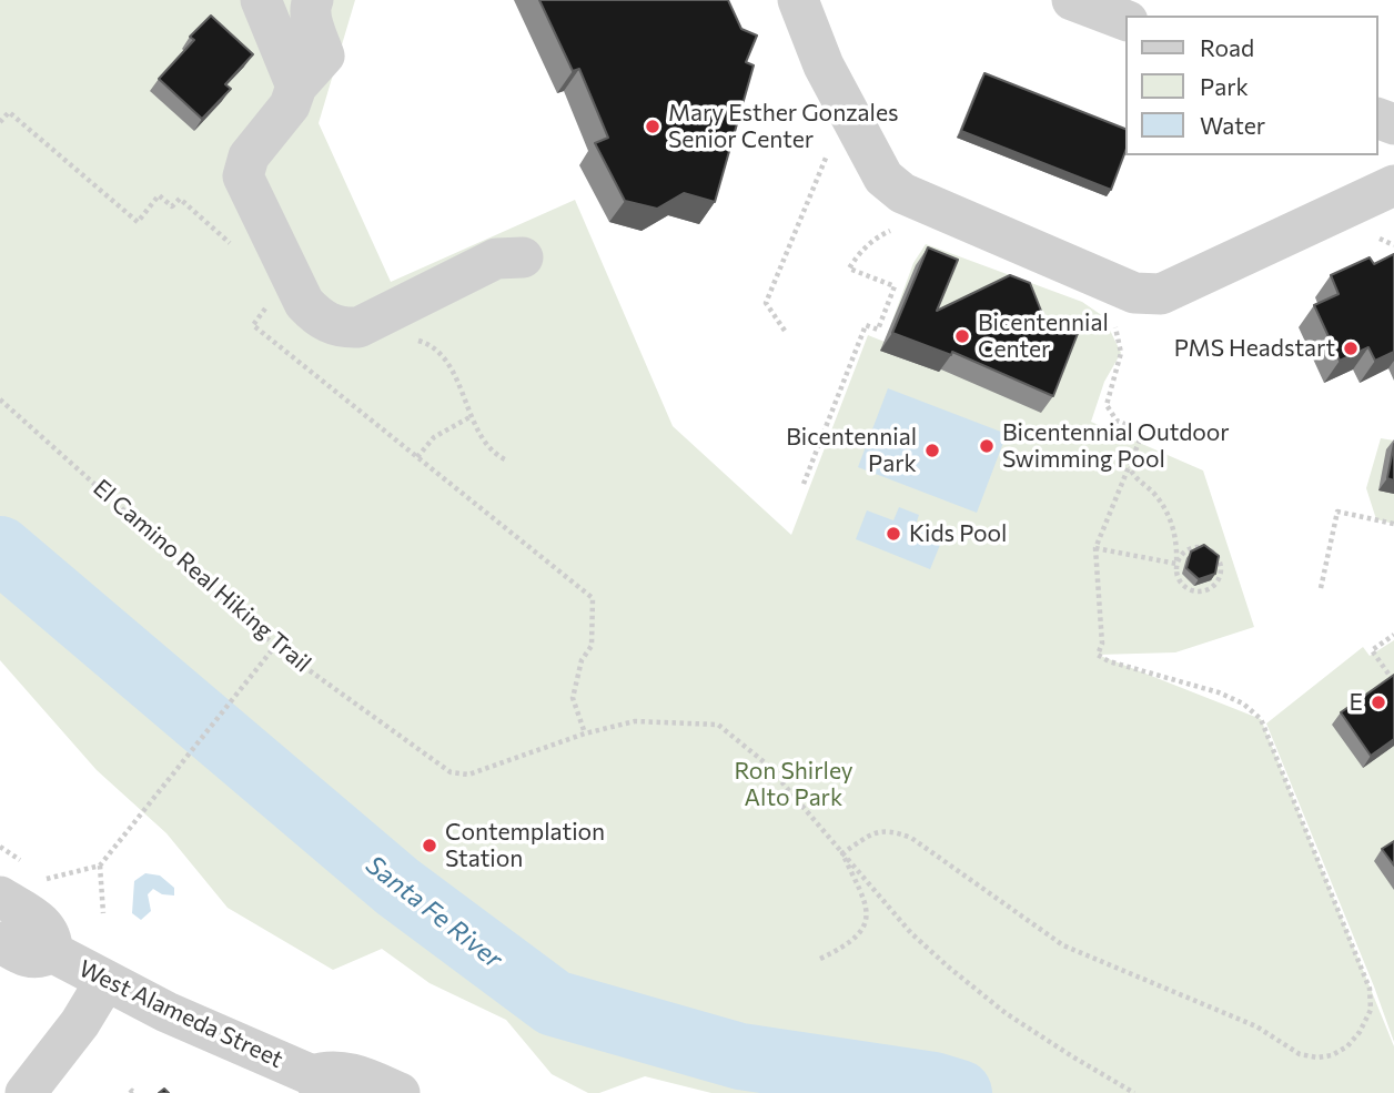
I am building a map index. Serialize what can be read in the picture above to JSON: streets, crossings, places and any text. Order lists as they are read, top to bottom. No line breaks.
{"streets":{"street":["West Alameda Street"],"path":["El Camino Real Hiking Trail"]},"water":["Santa Fe River"],"parks":["Ron Shirley Alto Park"],"places":["Mary Esther Gonzales Senior Center","Bicentennial Center","PMS Headstart","Bicentennial Outdoor Swimming Pool","Bicentennial Park","Kids Pool","E","Contemplation Station"],"legend":["Road","Park","Water"]}
